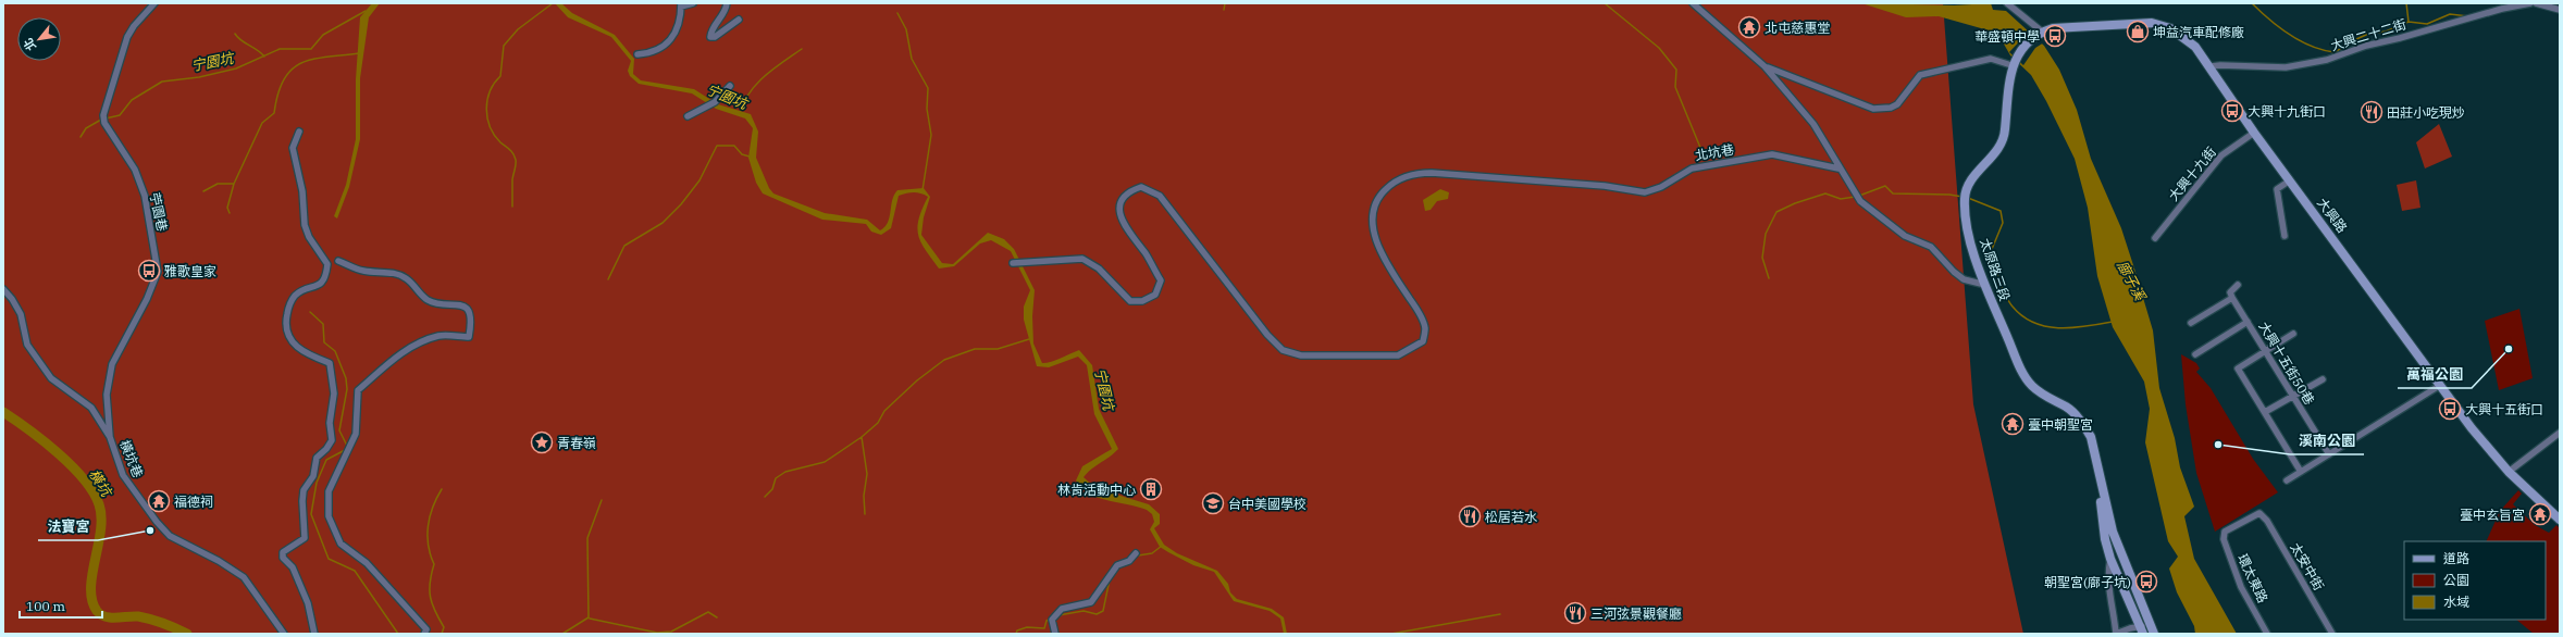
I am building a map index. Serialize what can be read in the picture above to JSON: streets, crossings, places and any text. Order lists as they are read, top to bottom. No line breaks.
{"streets":{"main road":["大興路","太原路三段"],"street":["大興二十二街","北坑巷","大興十九街","苧園巷","大興十五街50巷","橫坑巷","太安中街","環太東路"]},"crossings":[["大興二十二街","大興路"],["大興十九街","大興路"],["苧園巷","橫坑巷"],["太安中街","環太東路"]],"water":["宁園坑","廍子溪","橫坑"],"places":{"temple":["北屯慈惠堂","臺中朝聖宮","福德祠","臺中玄旨宮"],"shop":["坤益汽車配修廠"],"bus stop":["華盛頓中學","大興十九街口","雅歌皇家","大興十五街口","朝聖宮(廍子坑)"],"restaurant":["田莊小吃現炒","松居若水","三河弦景觀餐廳"],"other":["萬福公園","溪南公園","法寶宮"],"place":["青春嶺"],"building":["林肯活動中心"],"school or university":["台中美國學校"]},"legend":["道路","公園","水域"],"scale_bar":"100 m","north":"bottom left"}
